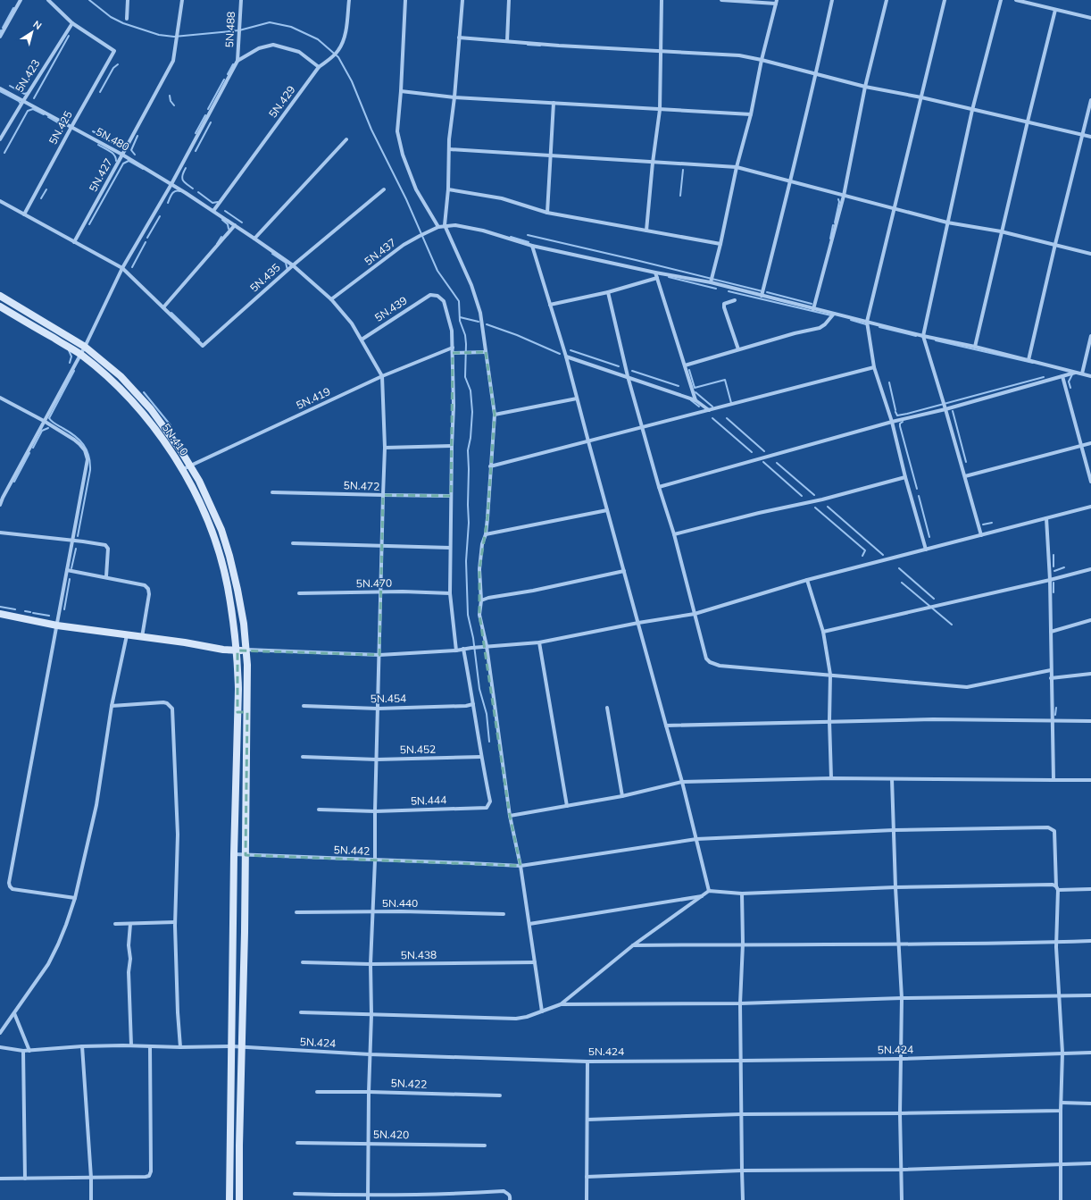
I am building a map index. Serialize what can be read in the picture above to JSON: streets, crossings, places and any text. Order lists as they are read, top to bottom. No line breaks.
{"streets":{"main road":["5N.410"],"street":["5N.488","5N.423","5N.429","5N.425","5N.480","5N.427","5N.437","5N.435","5N.439","5N.419","5N.472","5N.470","5N.454","5N.452","5N.444","5N.442","5N.440","5N.438","5N.424","5N.422","5N.420"]},"crossings":[["5N.423","5N.425"],["5N.423","5N.480"],["5N.429","5N.480"],["5N.425","5N.480"],["5N.425","5N.435"],["5N.480","5N.427"],["5N.480","5N.437"],["5N.480","5N.435"],["5N.480","5N.439"],["5N.480","5N.419"],["5N.427","5N.435"],["5N.439","5N.419"],["5N.419","5N.410"],["5N.410","5N.442"],["5N.410","5N.424"],["5N.452","5N.444"]],"north":"top right"}
